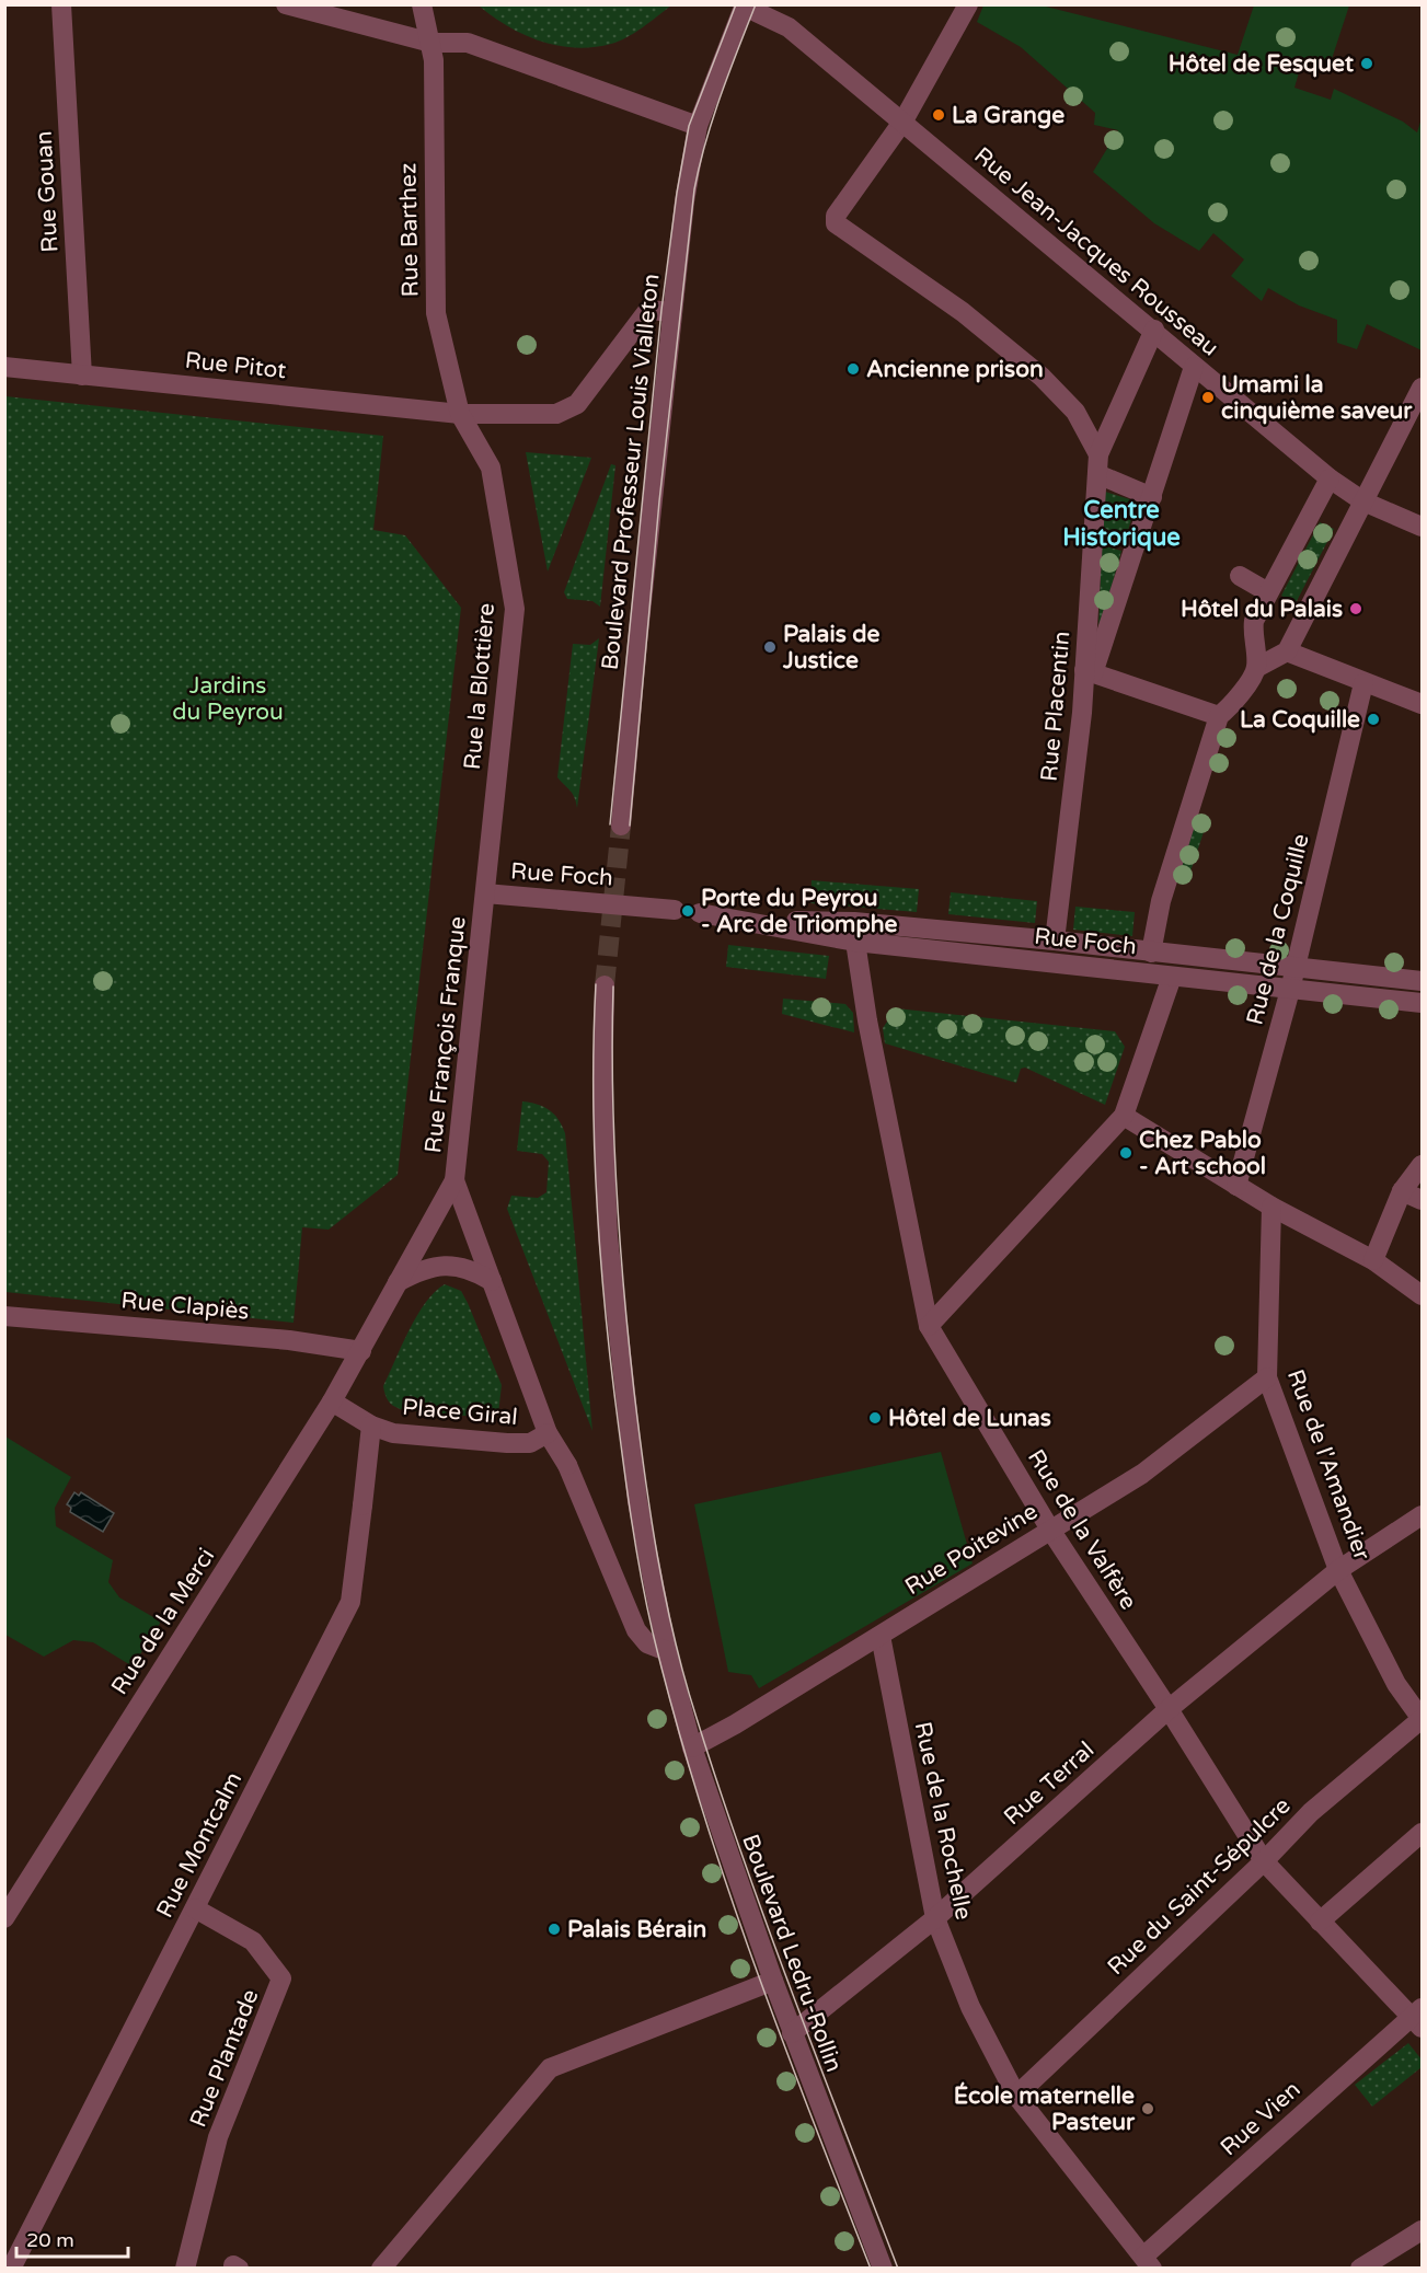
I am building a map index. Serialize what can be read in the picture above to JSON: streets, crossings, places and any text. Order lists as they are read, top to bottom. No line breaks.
{"streets":{"street":["Rue Gouan","Rue Barthez","Rue Jean-Jacques Rousseau","Rue Pitot","Boulevard Professeur Louis Vialleton","Rue la Blottière","Rue Placentin","Rue Foch","Rue de la Coquille","Rue François Franque","Rue Clapiès","Place Giral","Rue de l'Amandier","Rue de la Valfère","Rue Poitevine","Rue de la Merci","Rue Terral","Rue de la Rochelle","Rue Montcalm","Rue du Saint-Sépulcre","Boulevard Ledru-Rollin","Rue Plantade","Rue Vien"]},"crossings":[["Rue Gouan","Rue Pitot"],["Rue Barthez","Rue Pitot"],["Rue Barthez","Rue la Blottière"],["Rue Jean-Jacques Rousseau","Boulevard Professeur Louis Vialleton"],["Rue Jean-Jacques Rousseau","Rue Placentin"],["Rue Pitot","Boulevard Professeur Louis Vialleton"],["Rue Pitot","Rue la Blottière"],["Rue la Blottière","Rue Foch"],["Rue la Blottière","Rue François Franque"],["Rue Placentin","Rue Foch"],["Rue Foch","Rue de la Coquille"],["Rue Foch","Rue François Franque"],["Rue Foch","Rue de la Valfère"],["Rue François Franque","Place Giral"],["Rue Clapiès","Rue de la Merci"],["Place Giral","Rue de la Merci"],["Place Giral","Rue Montcalm"],["Place Giral","Boulevard Ledru-Rollin"],["Rue de l'Amandier","Rue Poitevine"],["Rue de l'Amandier","Rue Terral"],["Rue de l'Amandier","Rue du Saint-Sépulcre"],["Rue de la Valfère","Rue Poitevine"],["Rue de la Valfère","Rue Terral"],["Rue de la Valfère","Rue du Saint-Sépulcre"],["Rue de la Valfère","Rue Vien"],["Rue Poitevine","Rue de la Rochelle"],["Rue Poitevine","Boulevard Ledru-Rollin"],["Rue Terral","Rue de la Rochelle"],["Rue Terral","Boulevard Ledru-Rollin"],["Rue de la Rochelle","Rue du Saint-Sépulcre"],["Rue de la Rochelle","Rue Vien"],["Rue Montcalm","Rue Plantade"]],"districts":["Centre Historique"],"parks":["Jardins du Peyrou"],"places":["Hôtel de Fesquet","La Grange","Ancienne prison","Umami la cinquième saveur","Hôtel du Palais","Palais de Justice","La Coquille","Porte du Peyrou - Arc de Triomphe","Chez Pablo - Art school","Hôtel de Lunas","Palais Bérain","École maternelle Pasteur"],"scale_bar":"20 m"}
